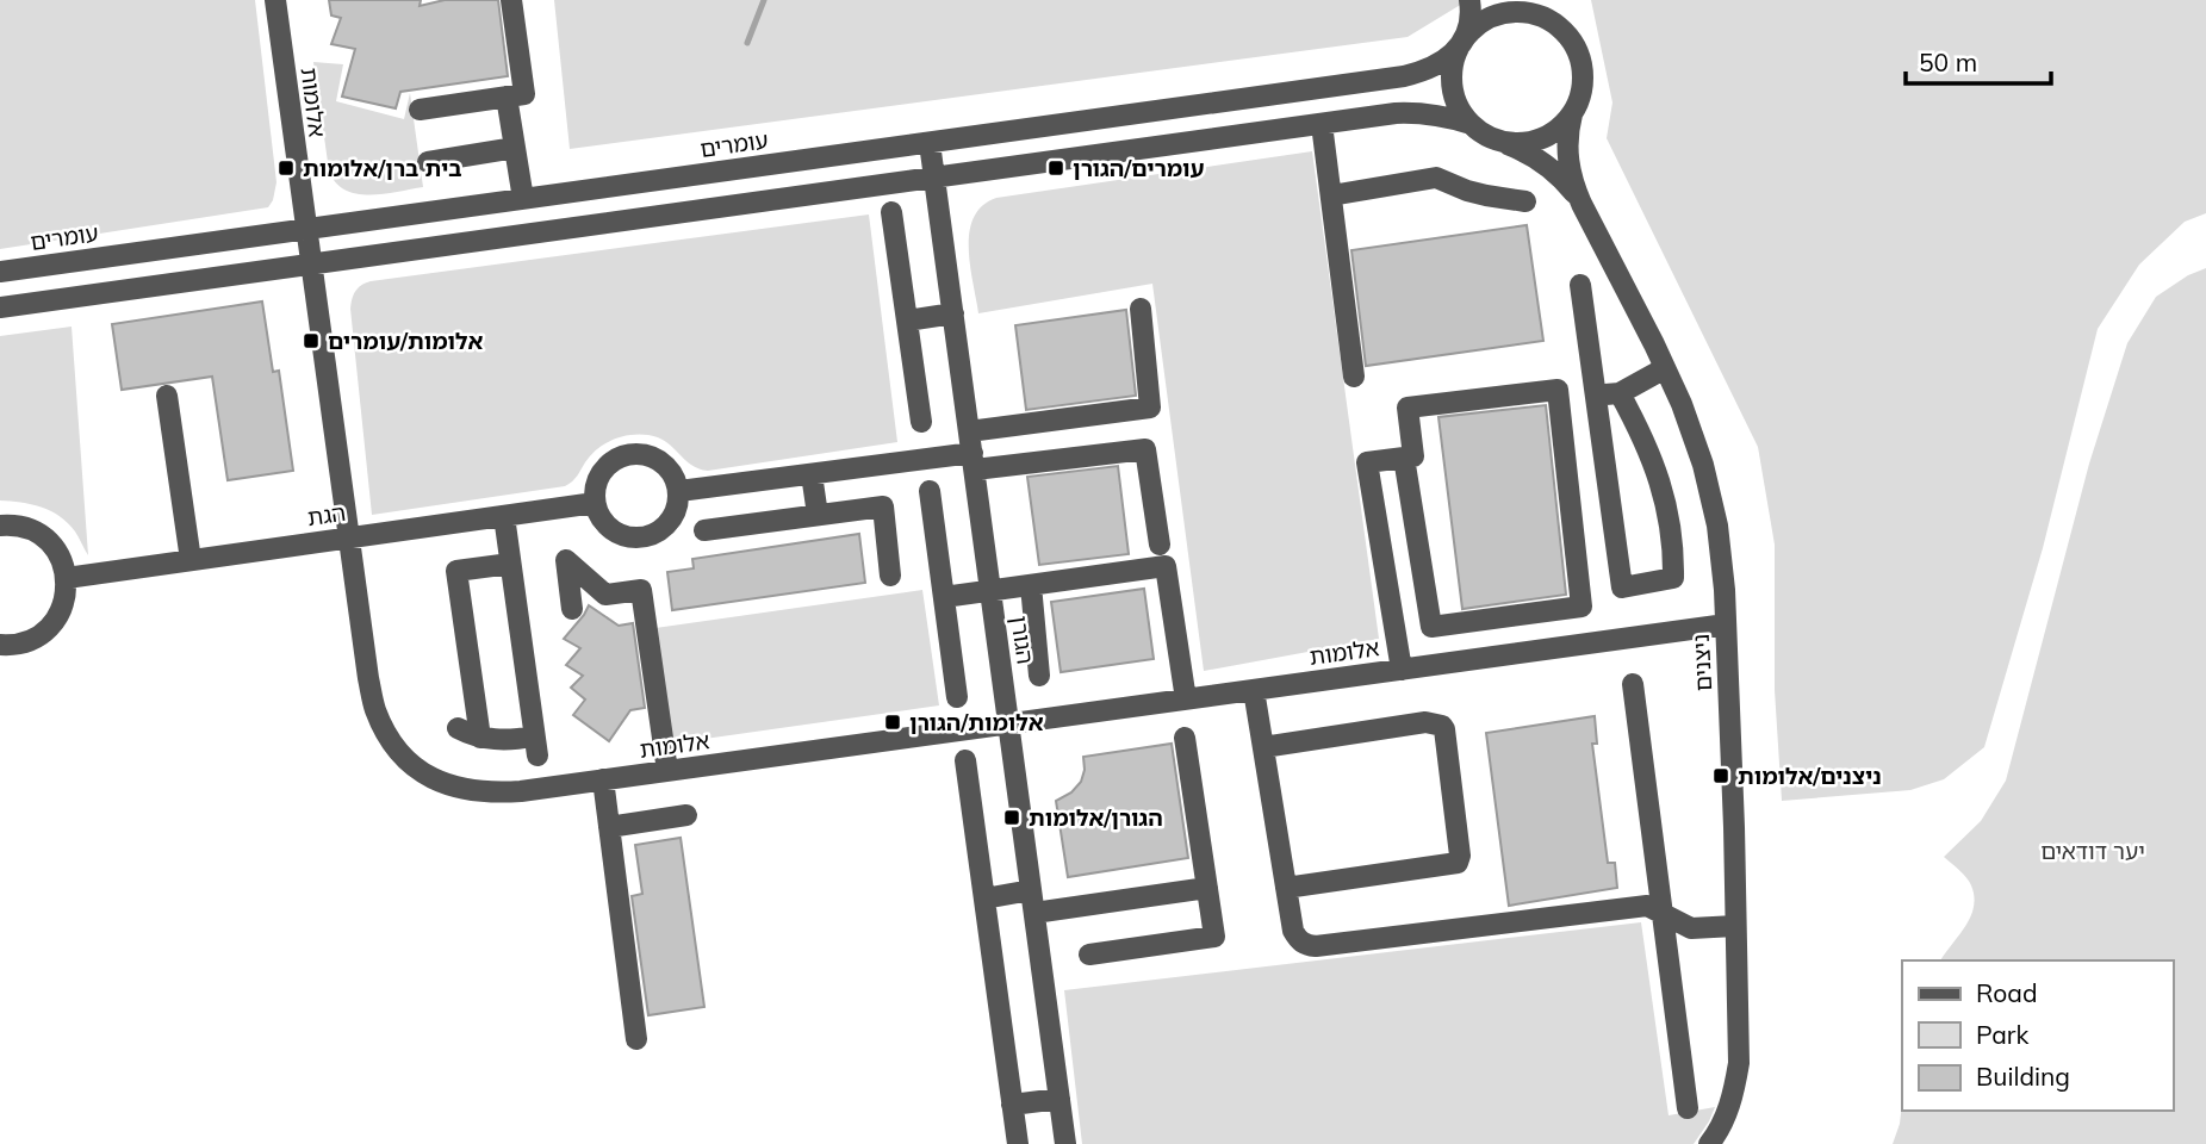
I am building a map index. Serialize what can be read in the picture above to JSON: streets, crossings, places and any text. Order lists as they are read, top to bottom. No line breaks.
{"streets":{"street":["אלומות","עומרים","הגת","הגורן","ניצנים"]},"crossings":[["אלומות","עומרים"],["אלומות","הגת"],["אלומות","הגורן"],["אלומות","ניצנים"],["עומרים","הגורן"],["עומרים","ניצנים"]],"parks":["יער דודאים"],"places":{"transit":["בית ברן/אלומות","עומרים/הגורן","אלומות/עומרים","אלומות/הגורן","ניצנים/אלומות","הגורן/אלומות"]},"legend":["Road","Park","Building"],"scale_bar":"50 m"}
